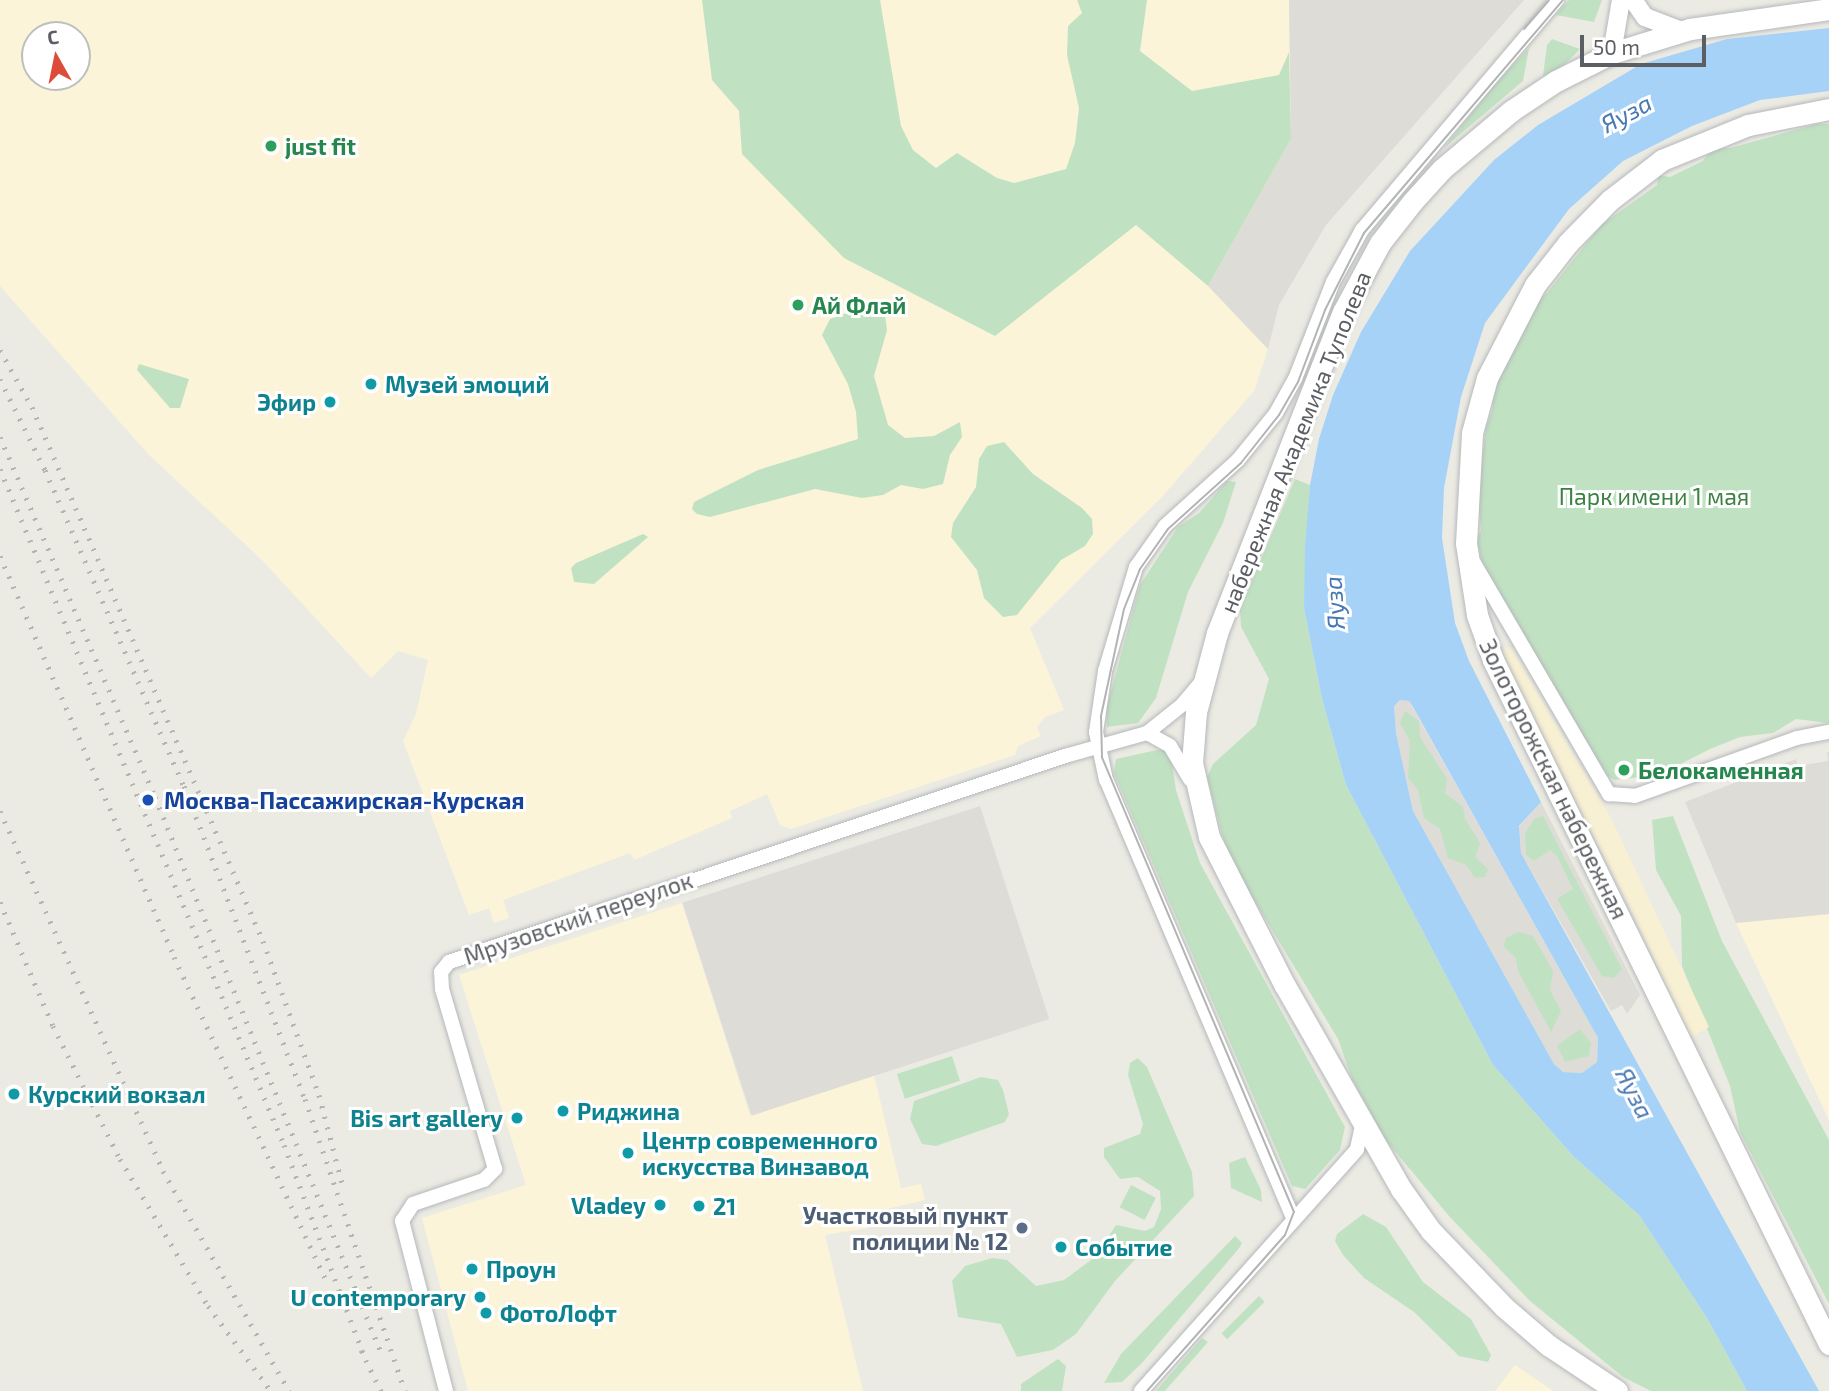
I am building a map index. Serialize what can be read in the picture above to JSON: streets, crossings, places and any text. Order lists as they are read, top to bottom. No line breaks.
{"streets":{"main road":["набережная Академика Туполева","Золоторожская набережная"],"street":["Мрузовский переулок"]},"crossings":[["набережная Академика Туполева","Мрузовский переулок"]],"water":["Яуза"],"parks":["Парк имени 1 мая"],"places":["just fit","Ай Флай","Музей эмоций","Эфир","Белокаменная","Москва-Пассажирская-Курская","Курский вокзал","Риджина","Bis art gallery","Центр современного искусства Винзавод","Vladey","21","Участковый пункт полиции № 12","Событие","Проун","U contemporary","ФотоЛофт"],"scale_bar":"50 m","north":"top"}
